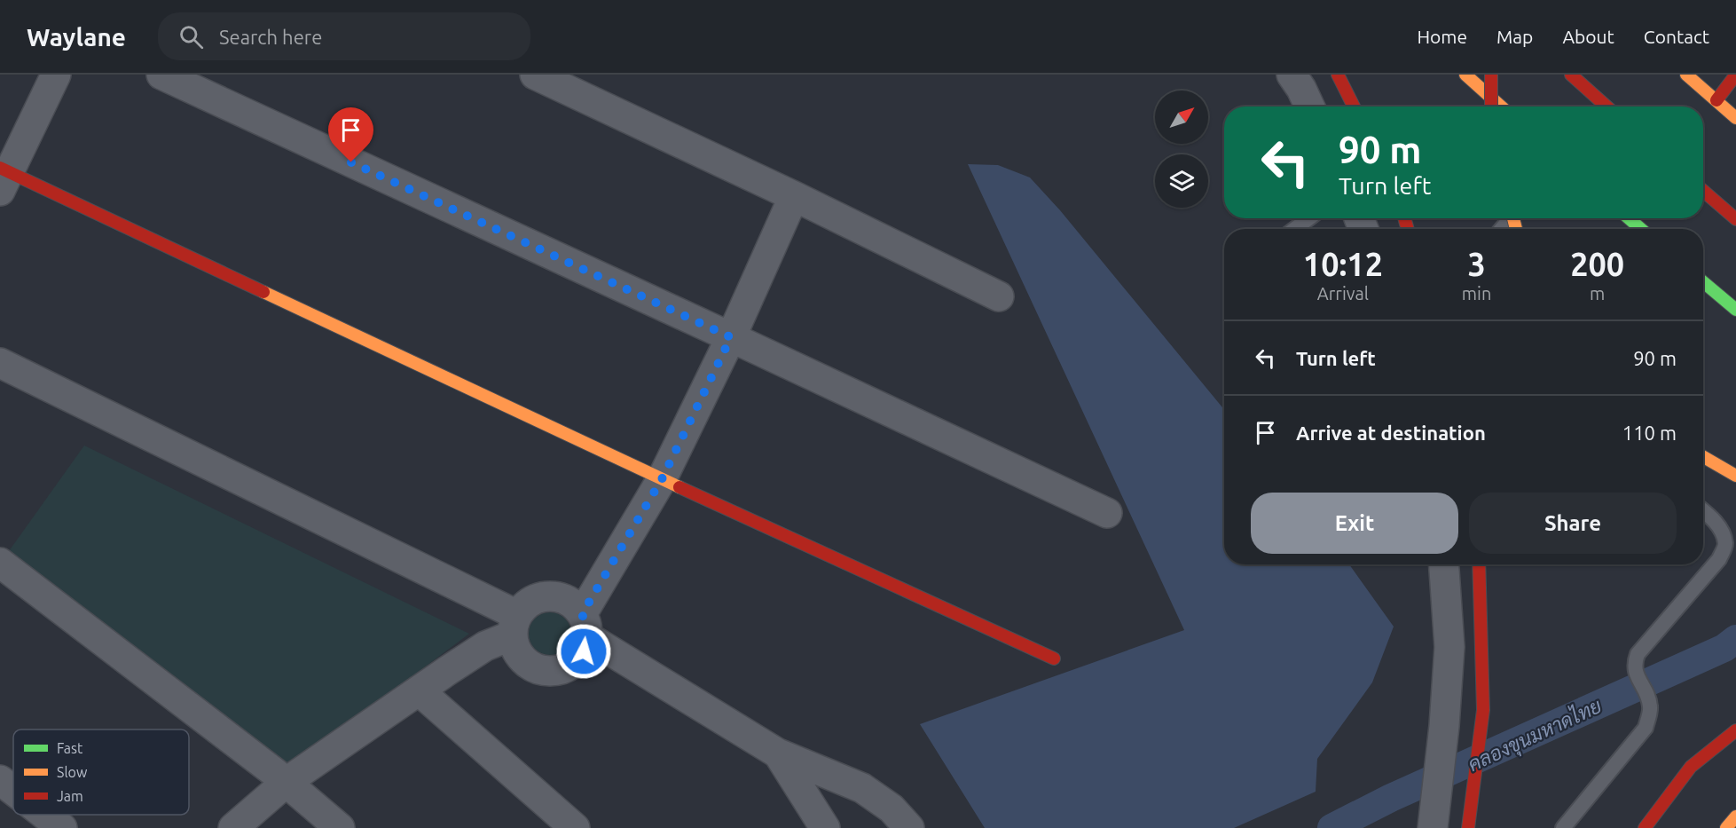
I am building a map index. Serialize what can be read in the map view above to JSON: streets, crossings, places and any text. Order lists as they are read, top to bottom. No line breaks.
{"water":["คลองขุนมหาดไทย"],"legend":["Fast","Slow","Jam"],"north":"top right","page":{"header":"Waylane","search":"Search here","nav":["Home","Map","About","Contact"],"turn":["90 m","Turn left"],"eta":["10:12","Arrival","3","min","200","m"],"list":[{"name":"Turn left","value":"90 m"},{"name":"Arrive at destination","value":"110 m"}],"buttons":["Exit","Share"]}}
